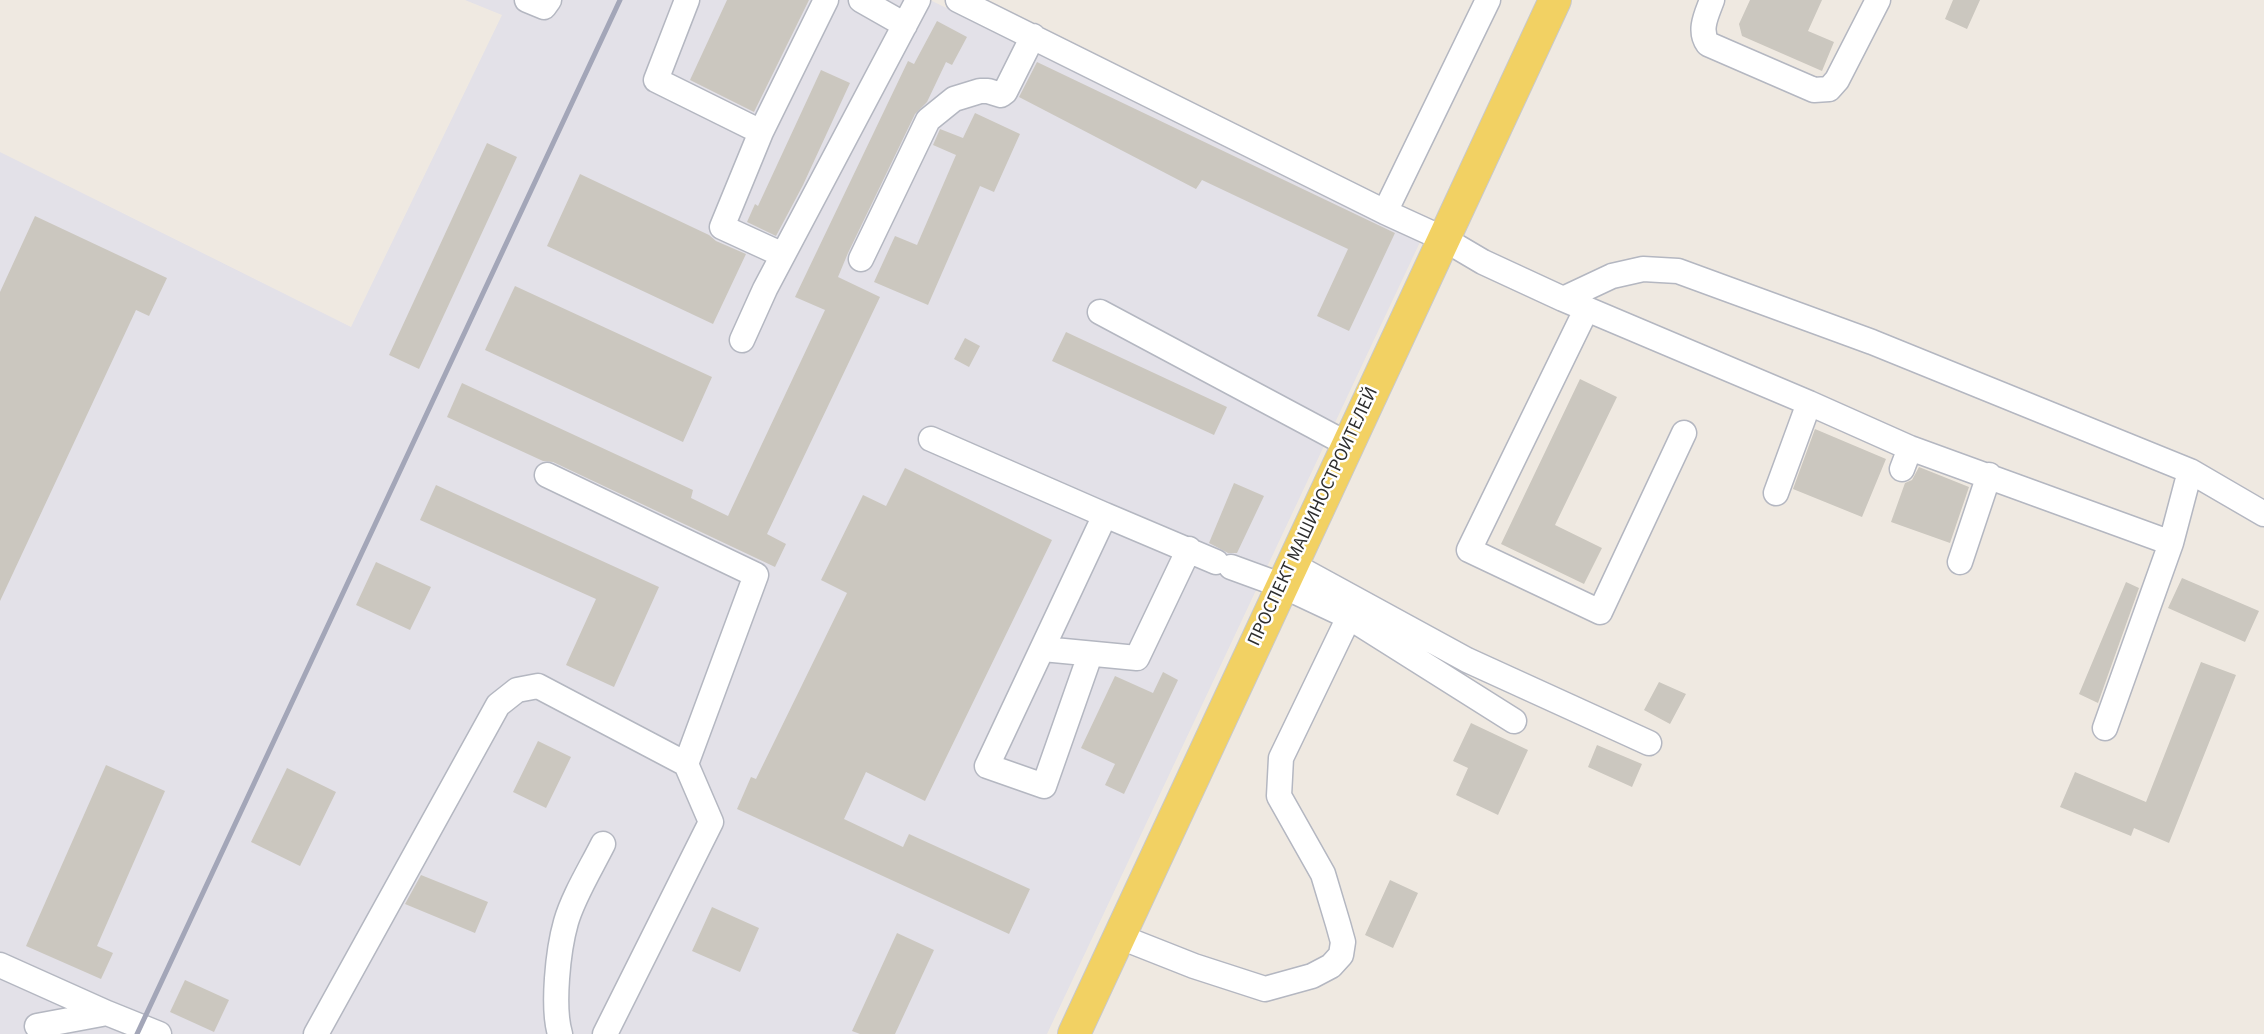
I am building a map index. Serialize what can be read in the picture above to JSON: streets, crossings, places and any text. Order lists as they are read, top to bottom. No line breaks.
{"streets":{"main road":["ПРОСПЕКТ МАШИНОСТРОИТЕЛЕЙ"]}}
